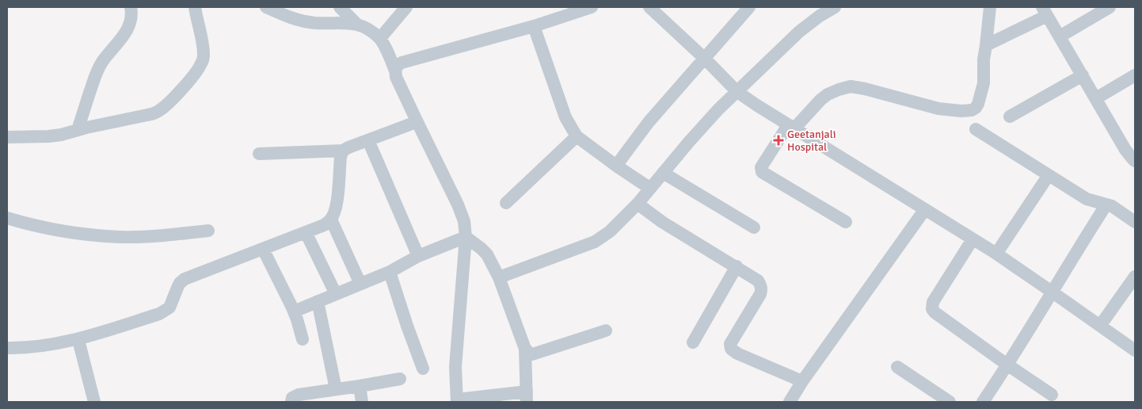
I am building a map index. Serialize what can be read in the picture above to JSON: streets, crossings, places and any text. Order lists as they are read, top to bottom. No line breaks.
{"places":{"health":["Geetanjali Hospital"]}}
